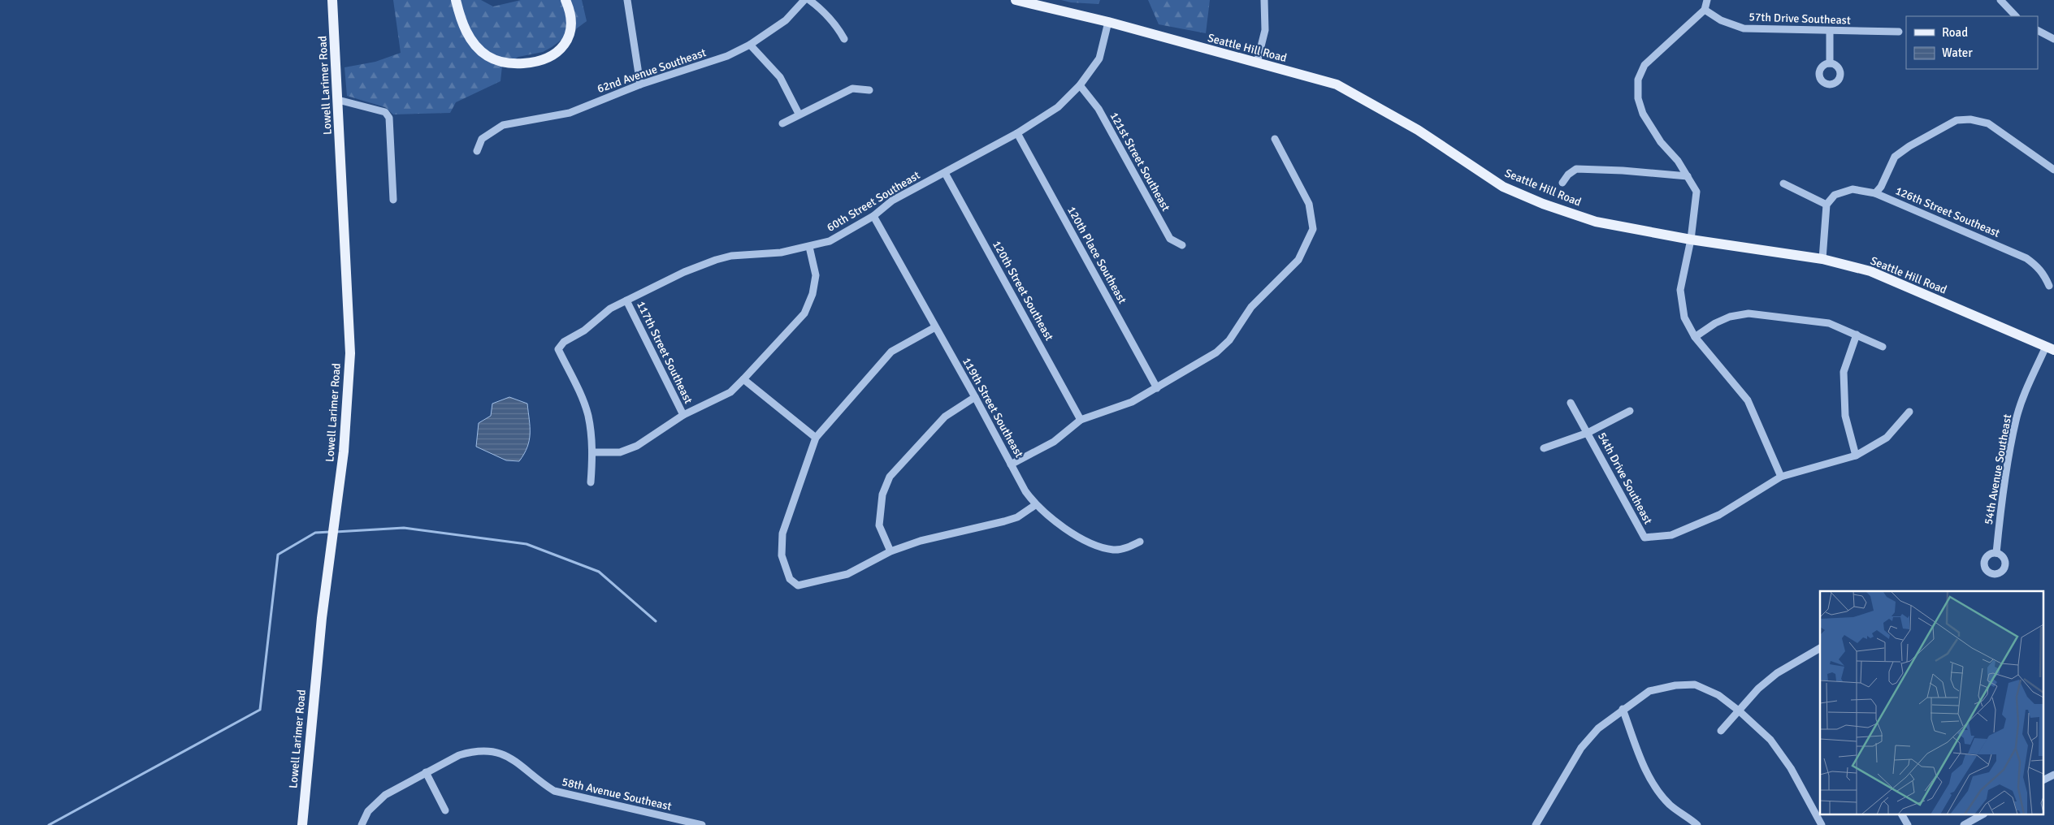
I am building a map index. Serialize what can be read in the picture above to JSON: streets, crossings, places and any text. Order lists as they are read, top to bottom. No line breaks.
{"streets":{"main road":["Seattle Hill Road","Lowell Larimer Road"],"street":["57th Drive Southeast","62nd Avenue Southeast","121st Street Southeast","60th Street Southeast","126th Street Southeast","120th Place Southeast","120th Street Southeast","117th Street Southeast","119th Street Southeast","54th Avenue Southeast","54th Drive Southeast","58th Avenue Southeast"]},"crossings":[["Seattle Hill Road","60th Street Southeast"],["Seattle Hill Road","54th Avenue Southeast"],["121st Street Southeast","60th Street Southeast"],["60th Street Southeast","120th Place Southeast"],["60th Street Southeast","120th Street Southeast"],["60th Street Southeast","117th Street Southeast"],["60th Street Southeast","119th Street Southeast"]],"legend":["Road","Water"]}
